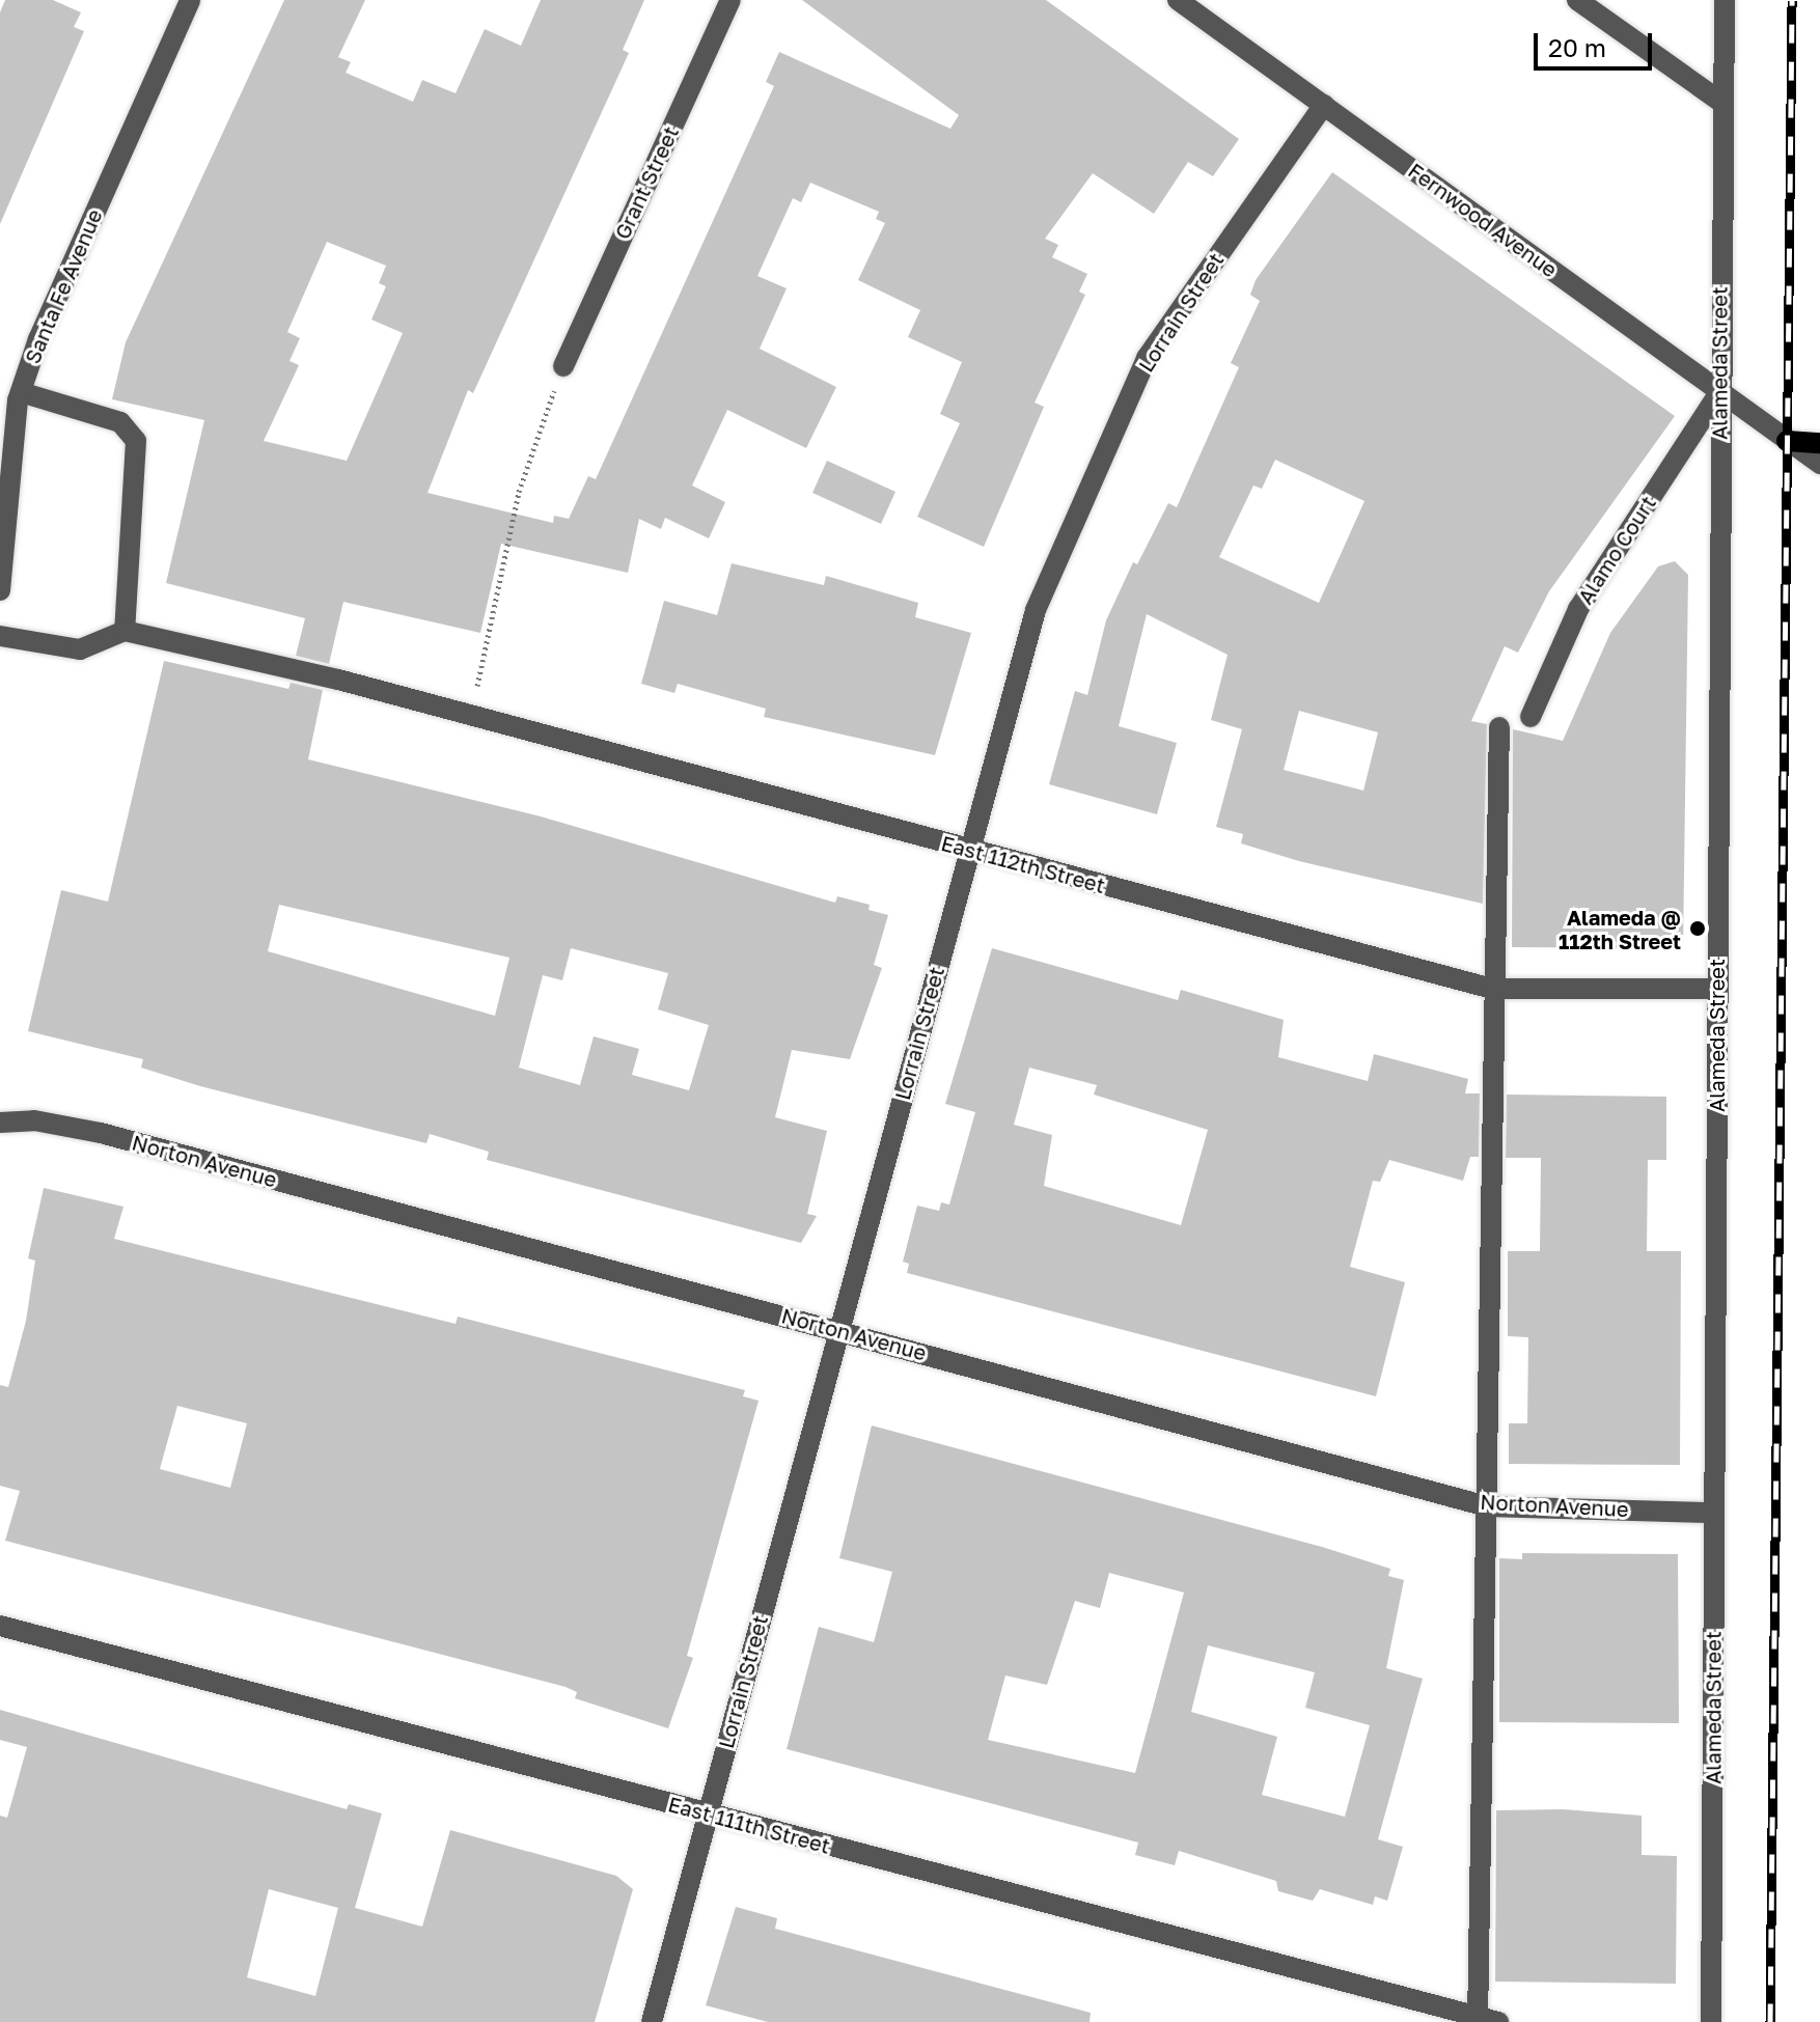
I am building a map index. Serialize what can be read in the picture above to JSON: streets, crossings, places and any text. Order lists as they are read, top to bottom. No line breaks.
{"streets":{"street":["Grant Street","Fernwood Avenue","Santa Fe Avenue","Lorrain Street","Alameda Street","Alamo Court","East 112th Street","Norton Avenue","East 111th Street"]},"crossings":[["Fernwood Avenue","Lorrain Street"],["Fernwood Avenue","Alameda Street"],["Fernwood Avenue","Alamo Court"],["Lorrain Street","East 112th Street"],["Lorrain Street","Norton Avenue"],["Lorrain Street","East 111th Street"],["Alameda Street","Alamo Court"],["Alameda Street","East 112th Street"],["Alameda Street","Norton Avenue"]],"places":["Alameda @ 112th Street"],"scale_bar":"20 m"}
